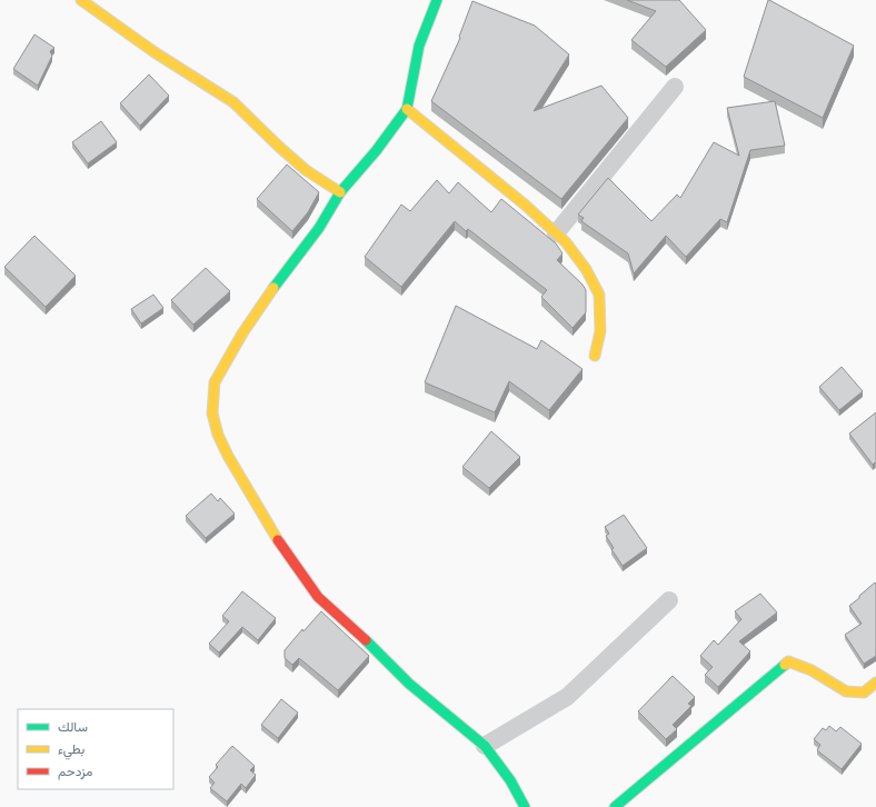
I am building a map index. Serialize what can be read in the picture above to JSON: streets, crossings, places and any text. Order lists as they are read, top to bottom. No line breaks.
{"legend":["سالك","بطيء","مزدحم"]}
